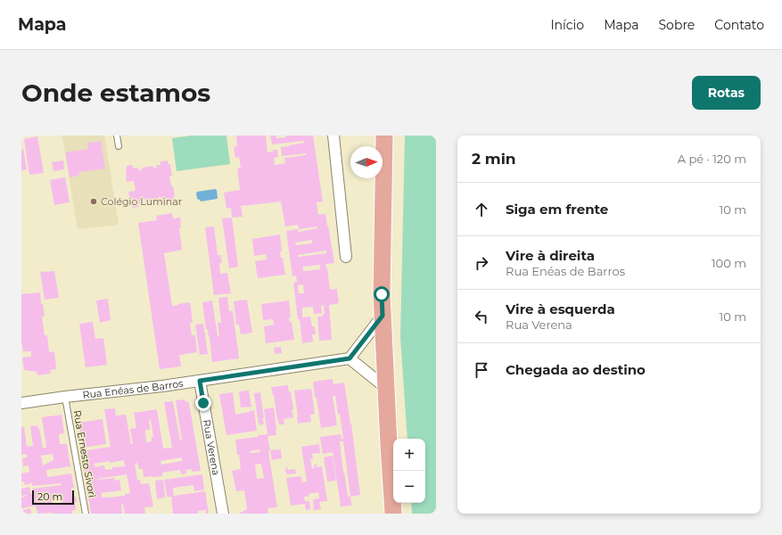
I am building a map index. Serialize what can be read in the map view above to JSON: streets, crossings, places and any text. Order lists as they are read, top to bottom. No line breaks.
{"streets":{"street":["Rua Enéas de Barros","Rua Verena"],"lane":["Rua Ernesto Sivori"]},"crossings":[["Rua Enéas de Barros","Rua Verena"],["Rua Enéas de Barros","Rua Ernesto Sivori"]],"places":["Colégio Luminar"],"scale_bar":"20 m","north":"right","page":{"header":"Mapa","nav":["Início","Mapa","Sobre","Contato"],"buttons":"Rotas","title":"Onde estamos","heading":["2 min","A pé · 120 m"],"list":[["Siga em frente","10 m"],["Vire à direita","Rua Enéas de Barros","100 m"],["Vire à esquerda","Rua Verena","10 m"],"Chegada ao destino"],"map_buttons":["+","−"],"scale":"20 m"}}
